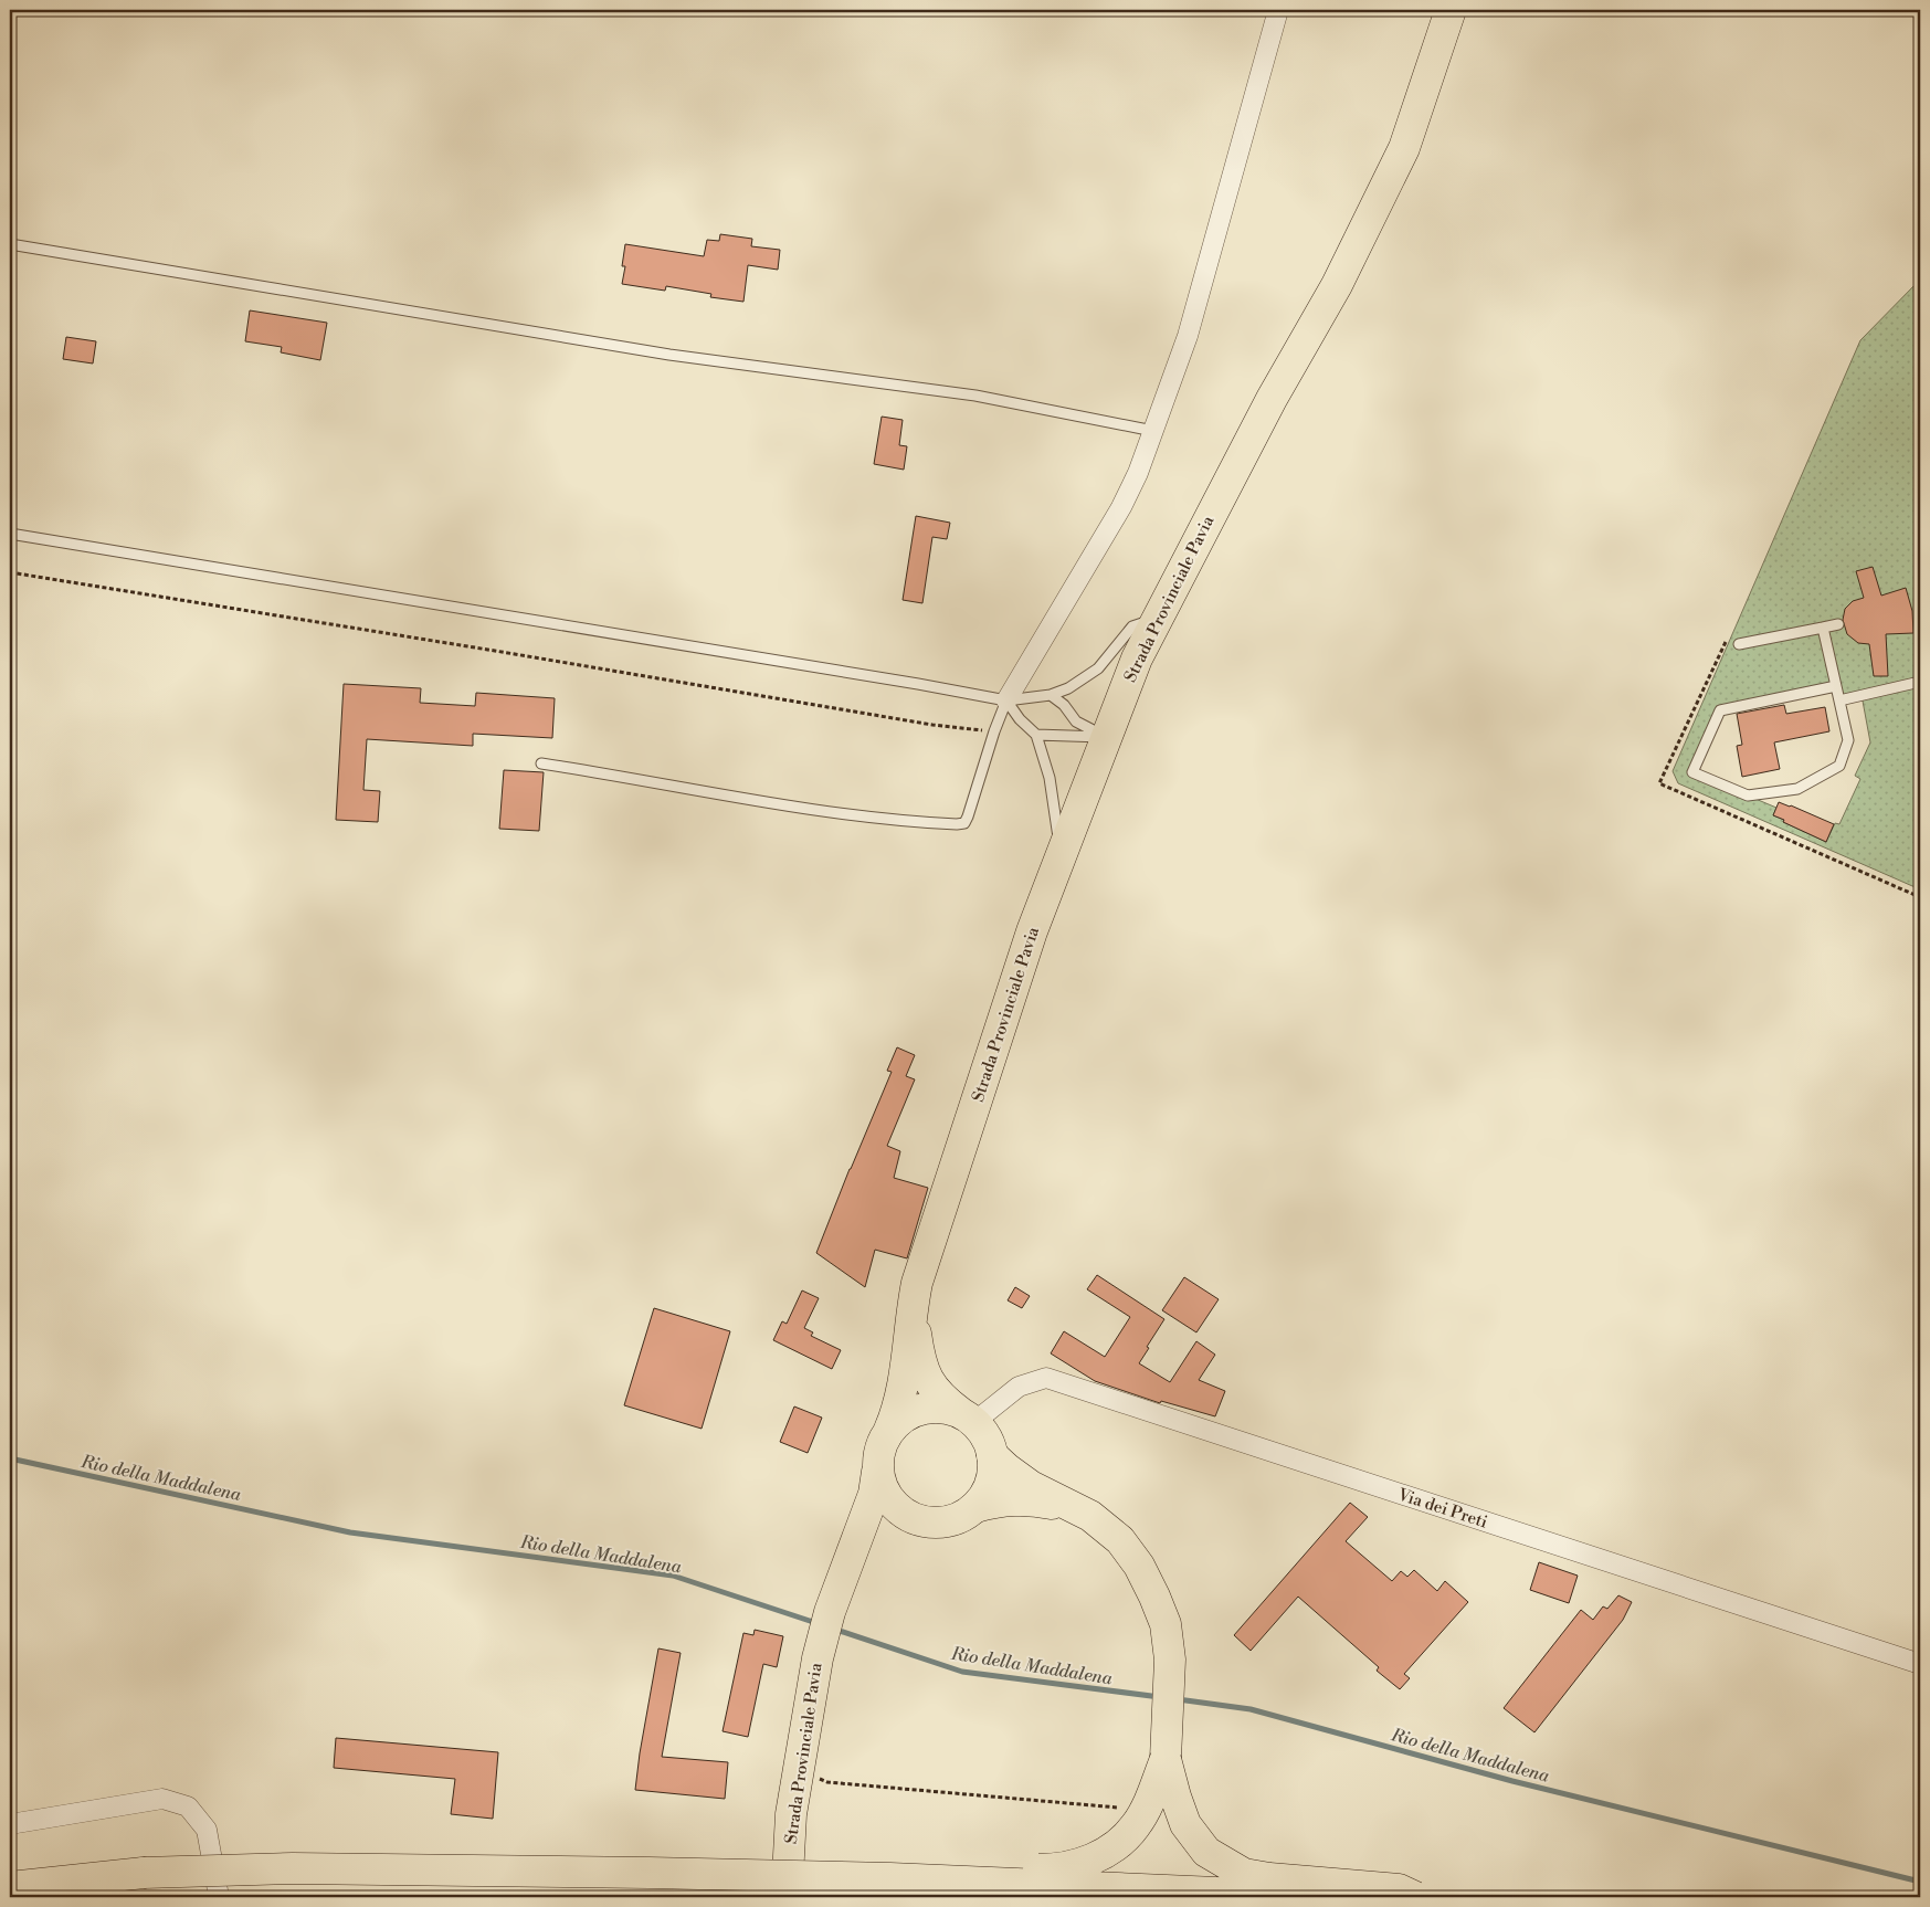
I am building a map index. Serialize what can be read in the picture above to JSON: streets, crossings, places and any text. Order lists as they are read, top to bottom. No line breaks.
{"streets":{"main road":["Strada Provinciale Pavia"],"street":["Via dei Preti"]},"crossings":[["Strada Provinciale Pavia","Via dei Preti"]],"water":["Rio della Maddalena"]}
